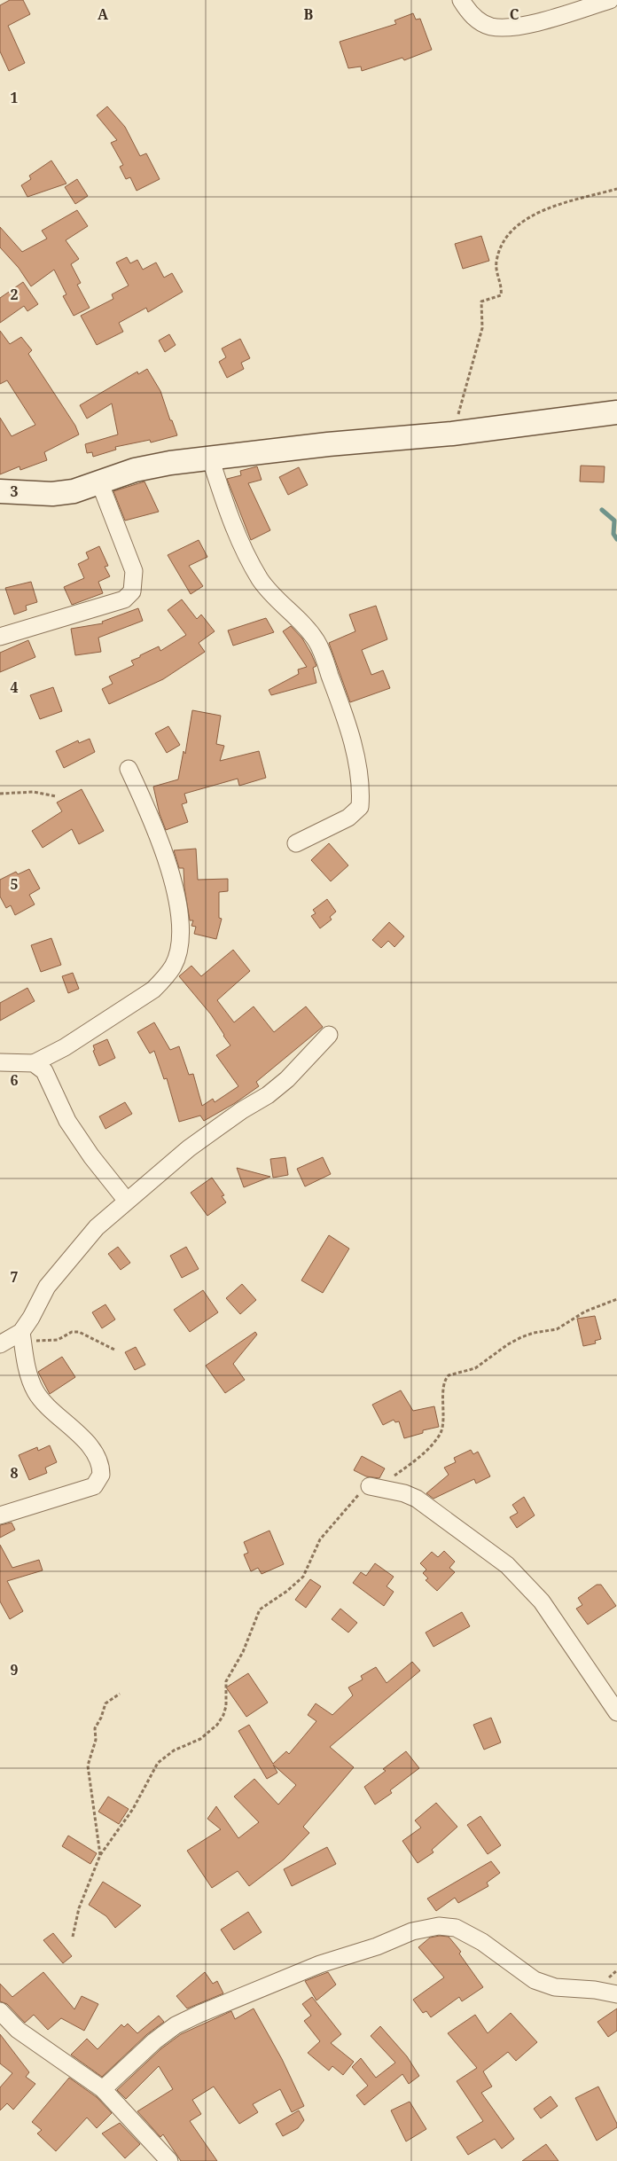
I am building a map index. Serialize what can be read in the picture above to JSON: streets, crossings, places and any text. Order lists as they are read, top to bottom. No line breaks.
{"grid":{"columns":["A","B","C"],"rows":["1","2","3","4","5","6","7","8","9"]}}
